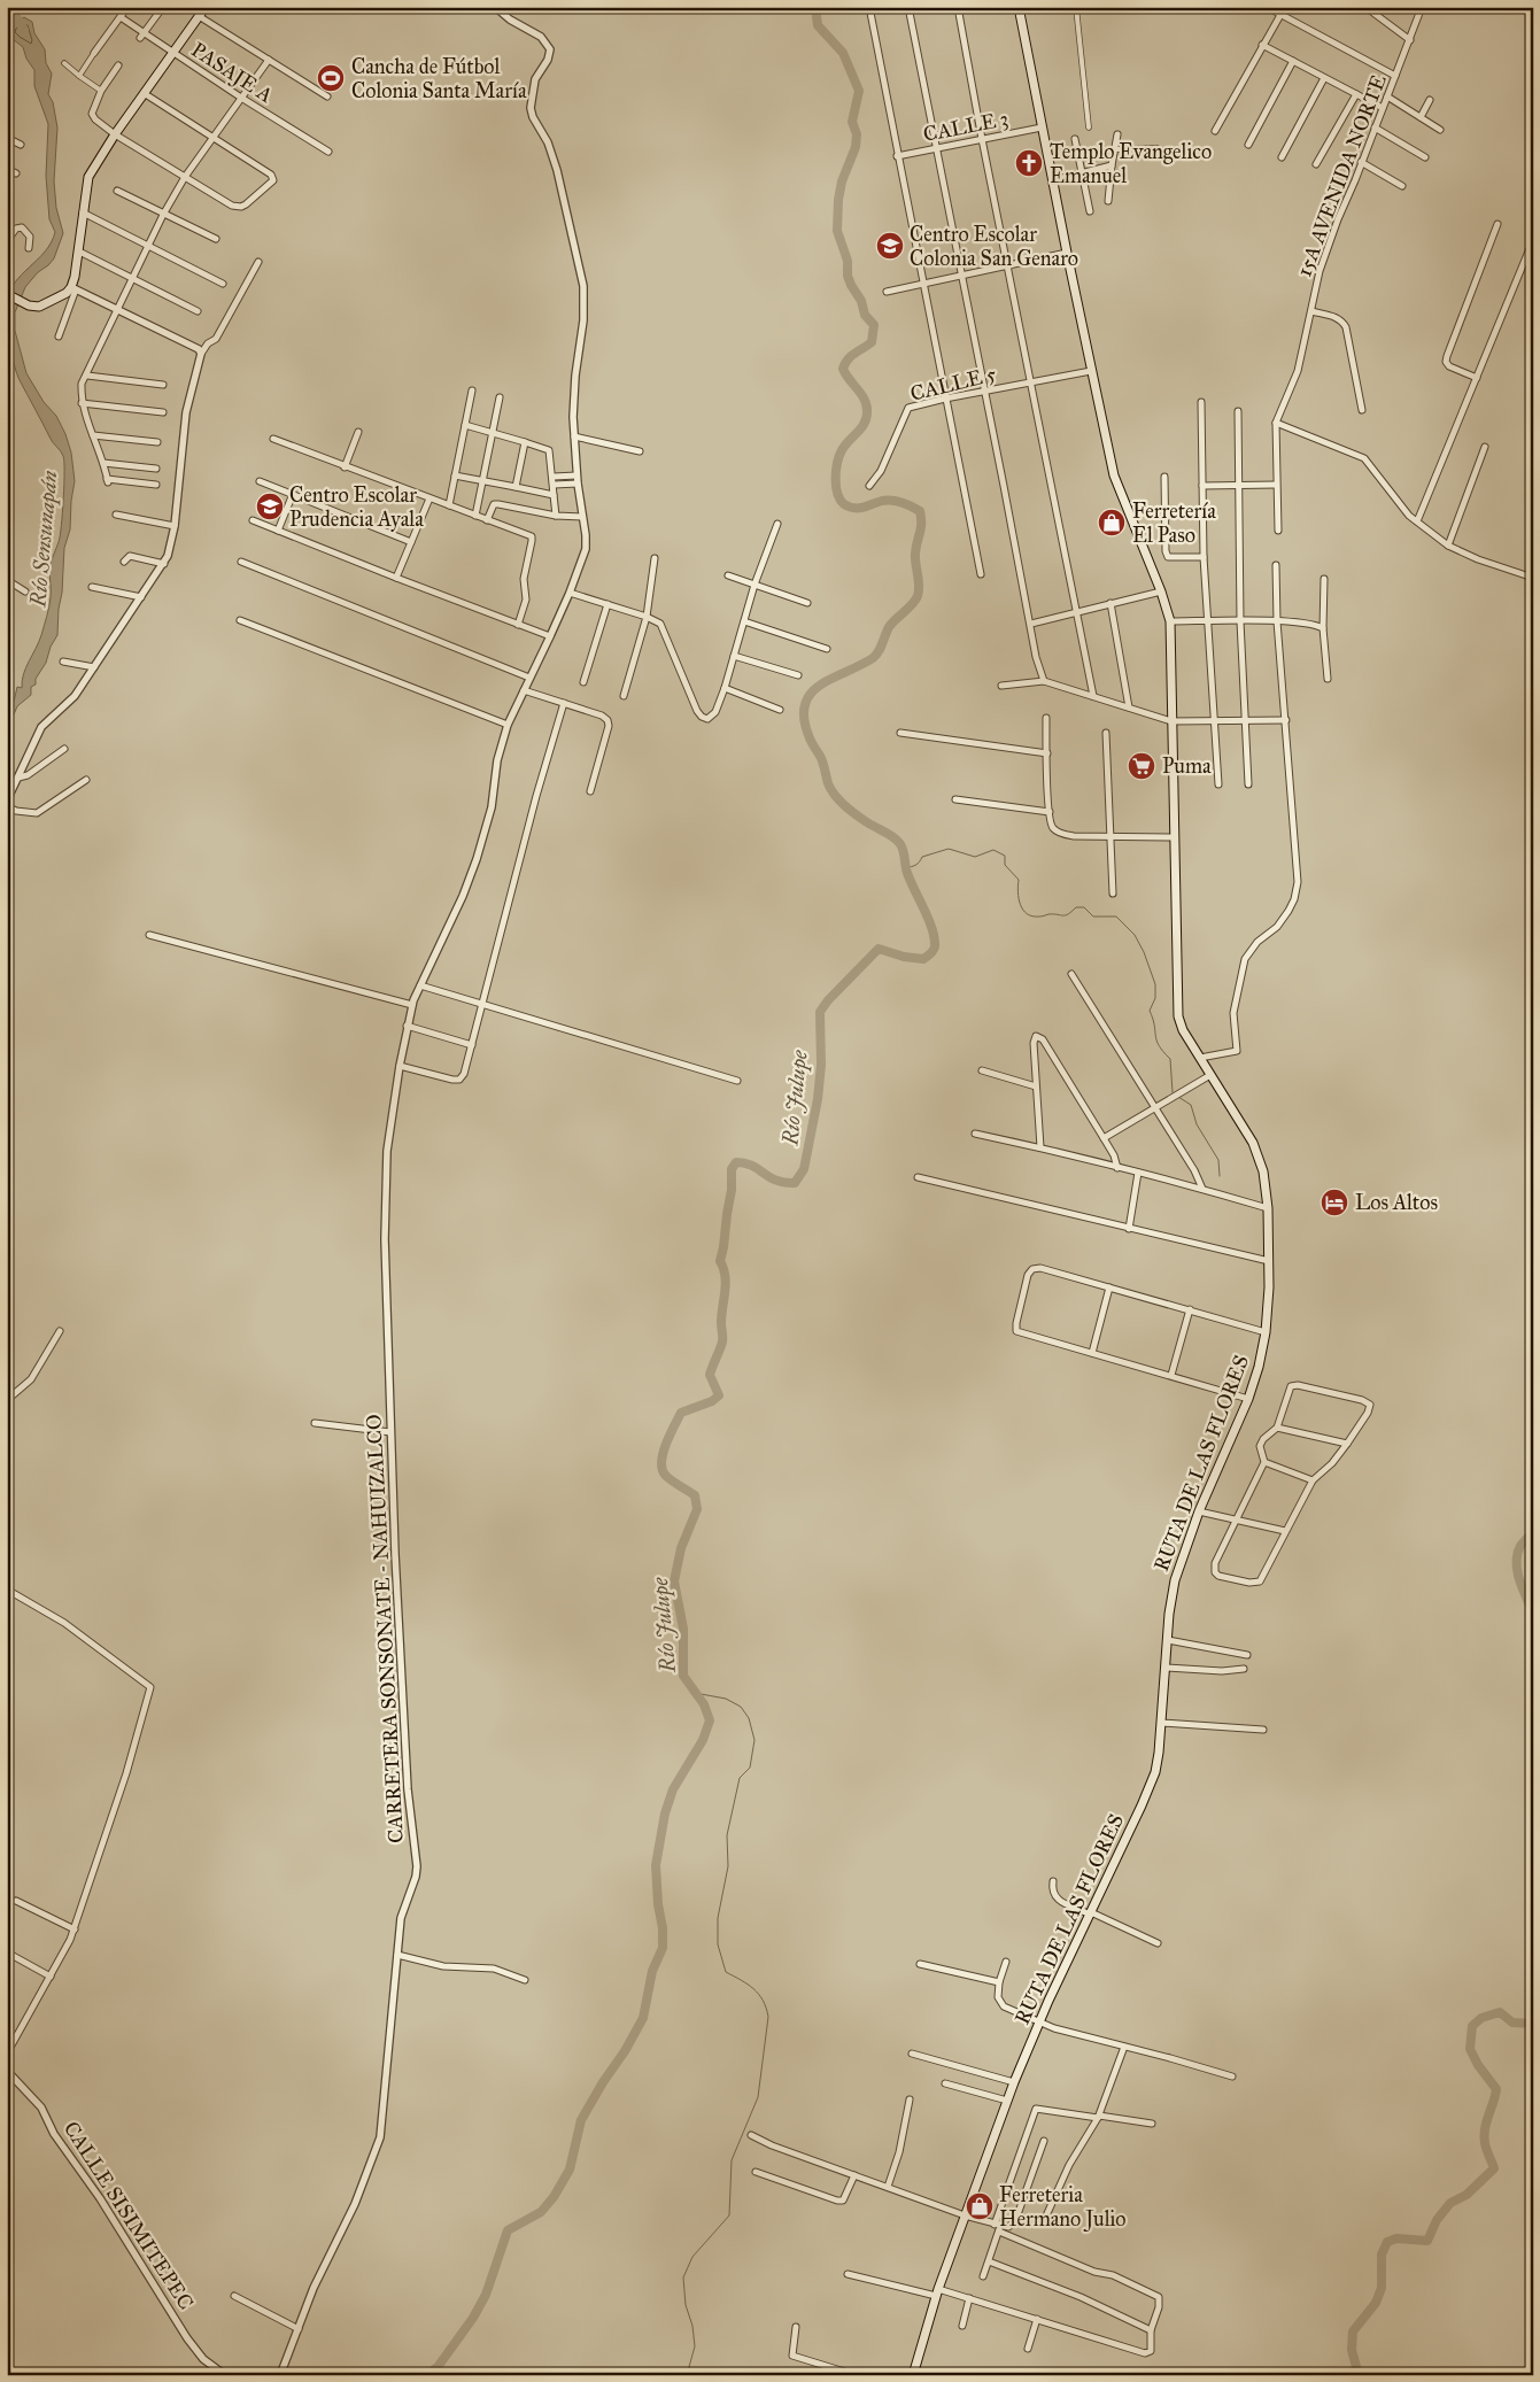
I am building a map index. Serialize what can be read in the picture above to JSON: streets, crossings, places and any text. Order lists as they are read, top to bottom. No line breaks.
{"streets":{"main road":["RUTA DE LAS FLORES"],"street":["PASAJE A","CALLE 3","15A AVENIDA NORTE","CALLE 5","CARRETERA SONSONATE - NAHUIZALCO","CALLE SISIMITEPEC"]},"crossings":[["CALLE 3","RUTA DE LAS FLORES"],["CALLE 5","RUTA DE LAS FLORES"]],"water":["Río Sensunapán","Río Julupe"],"places":{"sports":["Cancha de Fútbol Colonia Santa María"],"church":["Templo Evangelico Emanuel"],"school or university":["Centro Escolar Colonia San Genaro","Centro Escolar Prudencia Ayala"],"shop":["Ferretería El Paso","Ferreteria Hermano Julio"],"supermarket":["Puma"],"hotel":["Los Altos"]}}
